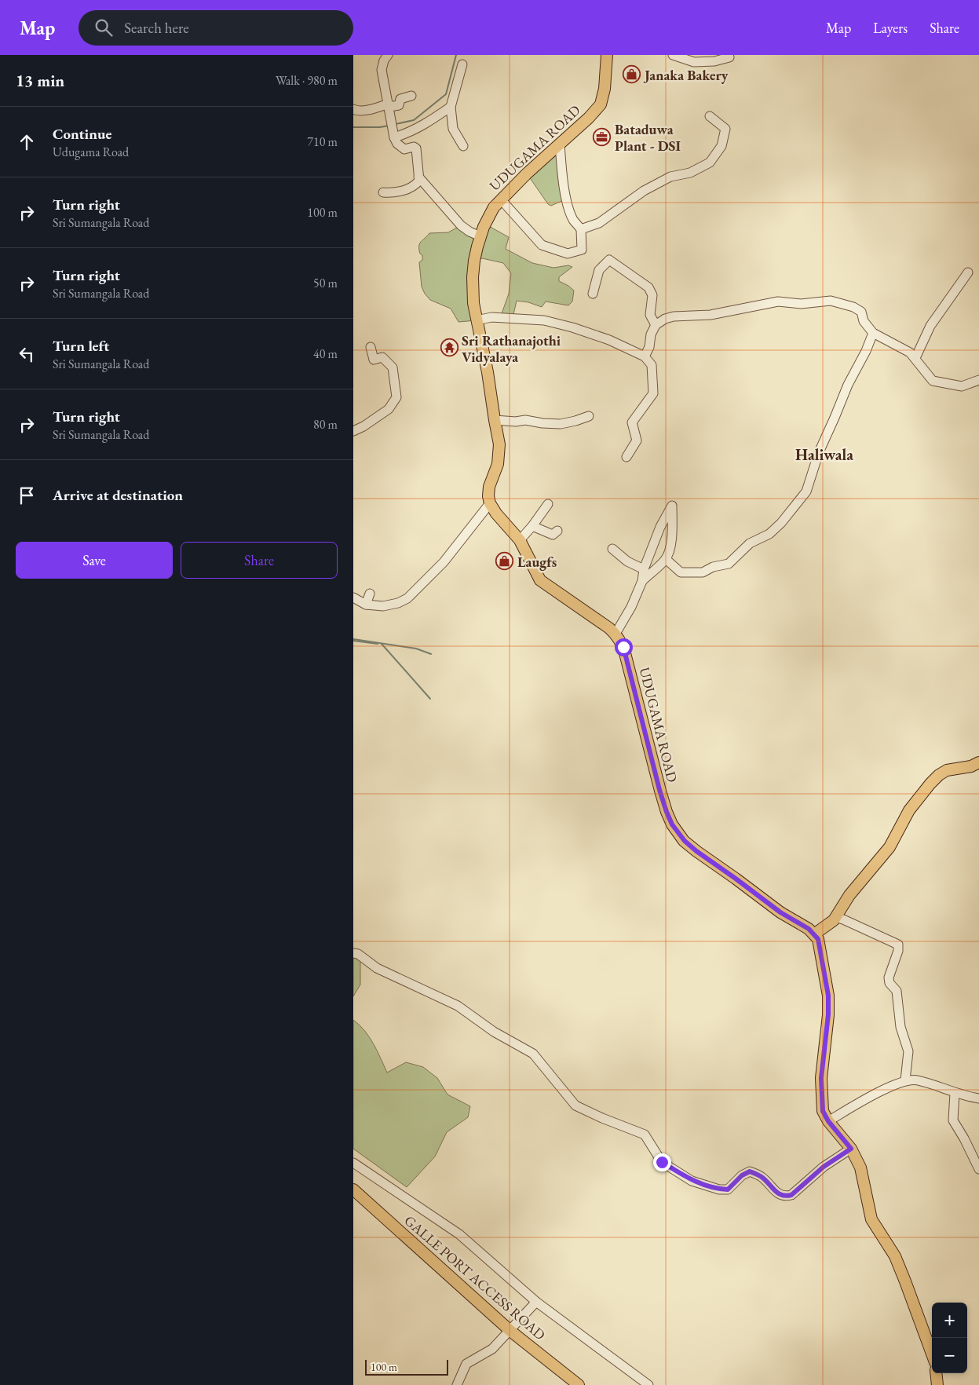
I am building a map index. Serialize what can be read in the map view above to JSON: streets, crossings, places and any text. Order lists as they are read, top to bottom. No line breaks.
{"streets":{"main road":["UDUGAMA ROAD","GALLE PORT ACCESS ROAD"]},"districts":["Haliwala"],"places":{"shop":["Janaka Bakery","Laugfs"],"office":["Bataduwa Plant - DSI"],"temple":["Sri Rathanajothi Vidyalaya"]},"scale_bar":"100 m","page":{"header":"Map","search":"Search here","nav":["Map","Layers","Share"],"heading":["13 min","Walk · 980 m"],"list":[["Continue","Udugama Road","710 m"],["Turn right","Sri Sumangala Road","100 m"],["Turn right","Sri Sumangala Road","50 m"],["Turn left","Sri Sumangala Road","40 m"],["Turn right","Sri Sumangala Road","80 m"],"Arrive at destination"],"buttons":["Save","Share"],"map_buttons":["+","−"],"scale":"100 m"}}
